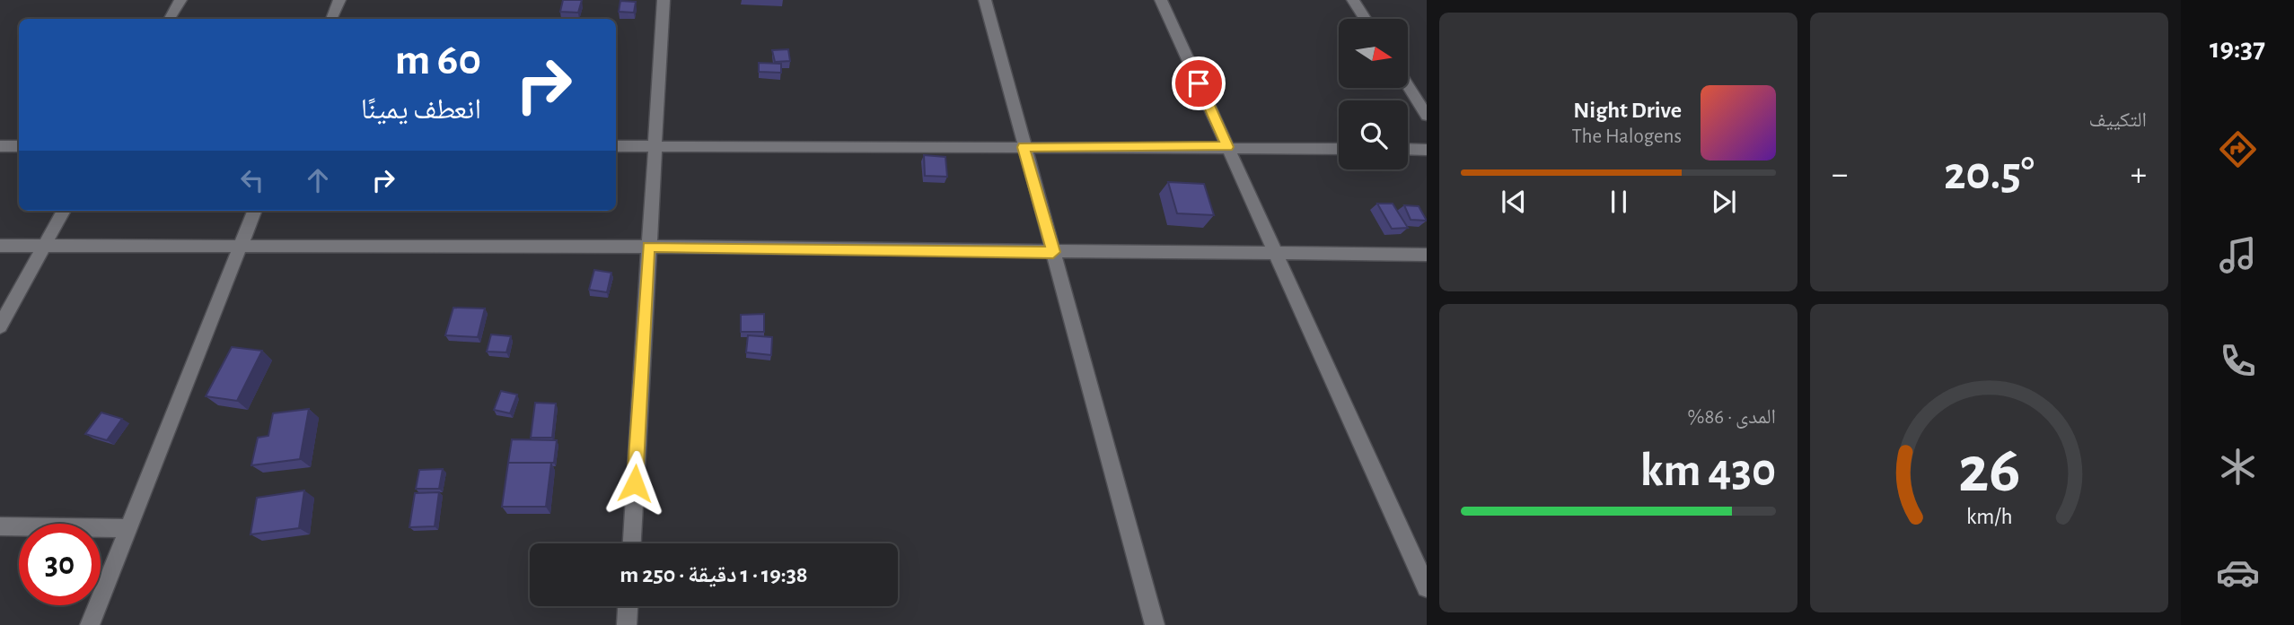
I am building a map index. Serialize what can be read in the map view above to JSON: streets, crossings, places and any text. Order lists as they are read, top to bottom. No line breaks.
{"north":"right","page":{"tabs":"19:37","tile":["التكييف",["المدى · 86%","430 km"]],"turn":["60 m","انعطف يمينًا"],"song":["Night Drive","The Halogens"],"heat":["−","20.5°","+"],"limit":"30","trip":"19:38 · 1 دقيقة · 250 m","gauge":["26","km/h"]}}
